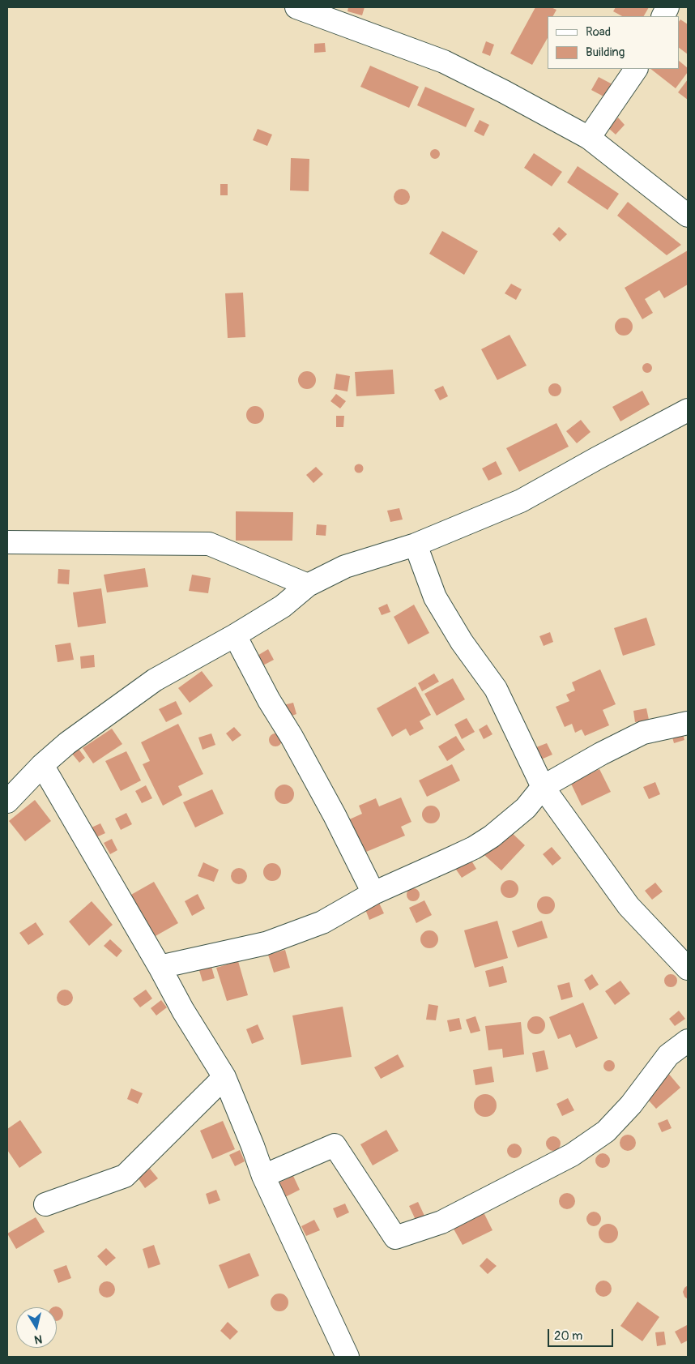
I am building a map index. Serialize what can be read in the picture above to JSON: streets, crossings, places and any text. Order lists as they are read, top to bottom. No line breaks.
{"legend":["Road","Building"],"scale_bar":"20 m","north":"bottom"}
